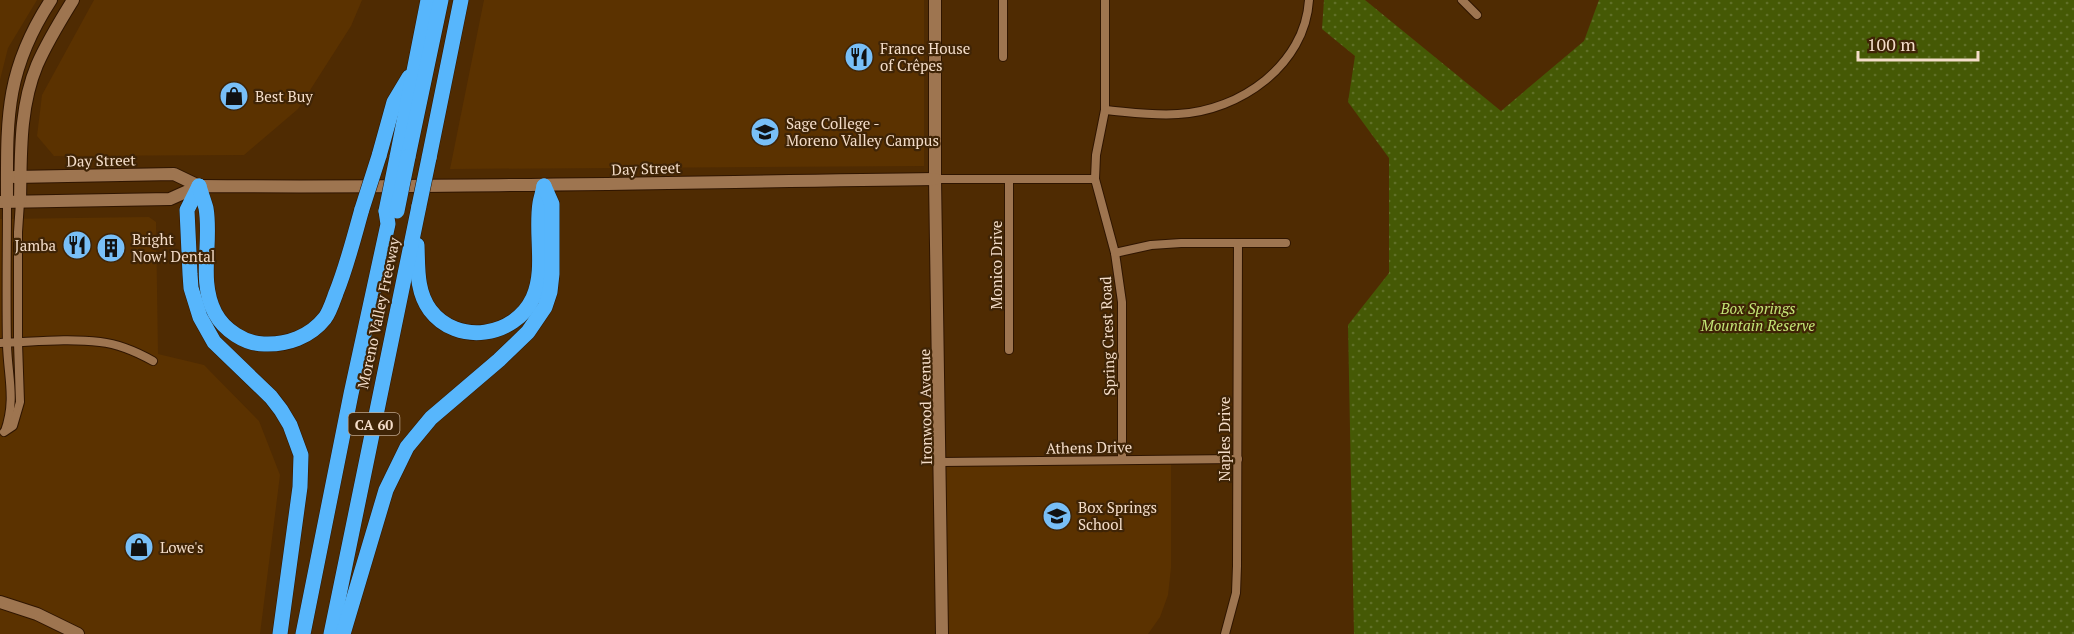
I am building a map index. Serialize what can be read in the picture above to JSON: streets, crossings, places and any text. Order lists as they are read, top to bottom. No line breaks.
{"streets":{"highway":["Moreno Valley Freeway","CA 60"],"main road":["Day Street","Ironwood Avenue"],"street":["Monico Drive","Spring Crest Road","Naples Drive","Athens Drive"]},"crossings":[["Day Street","Monico Drive"],["Day Street","Spring Crest Road"],["Day Street","Ironwood Avenue"],["Spring Crest Road","Athens Drive"],["Ironwood Avenue","Athens Drive"],["Naples Drive","Athens Drive"]],"parks":["Box Springs Mountain Reserve"],"places":{"restaurant":["France House of Crêpes","Jamba"],"shop":["Best Buy","Lowe's"],"school or university":["Sage College - Moreno Valley Campus","Box Springs School"],"building":["Bright Now! Dental"]},"scale_bar":"100 m"}
